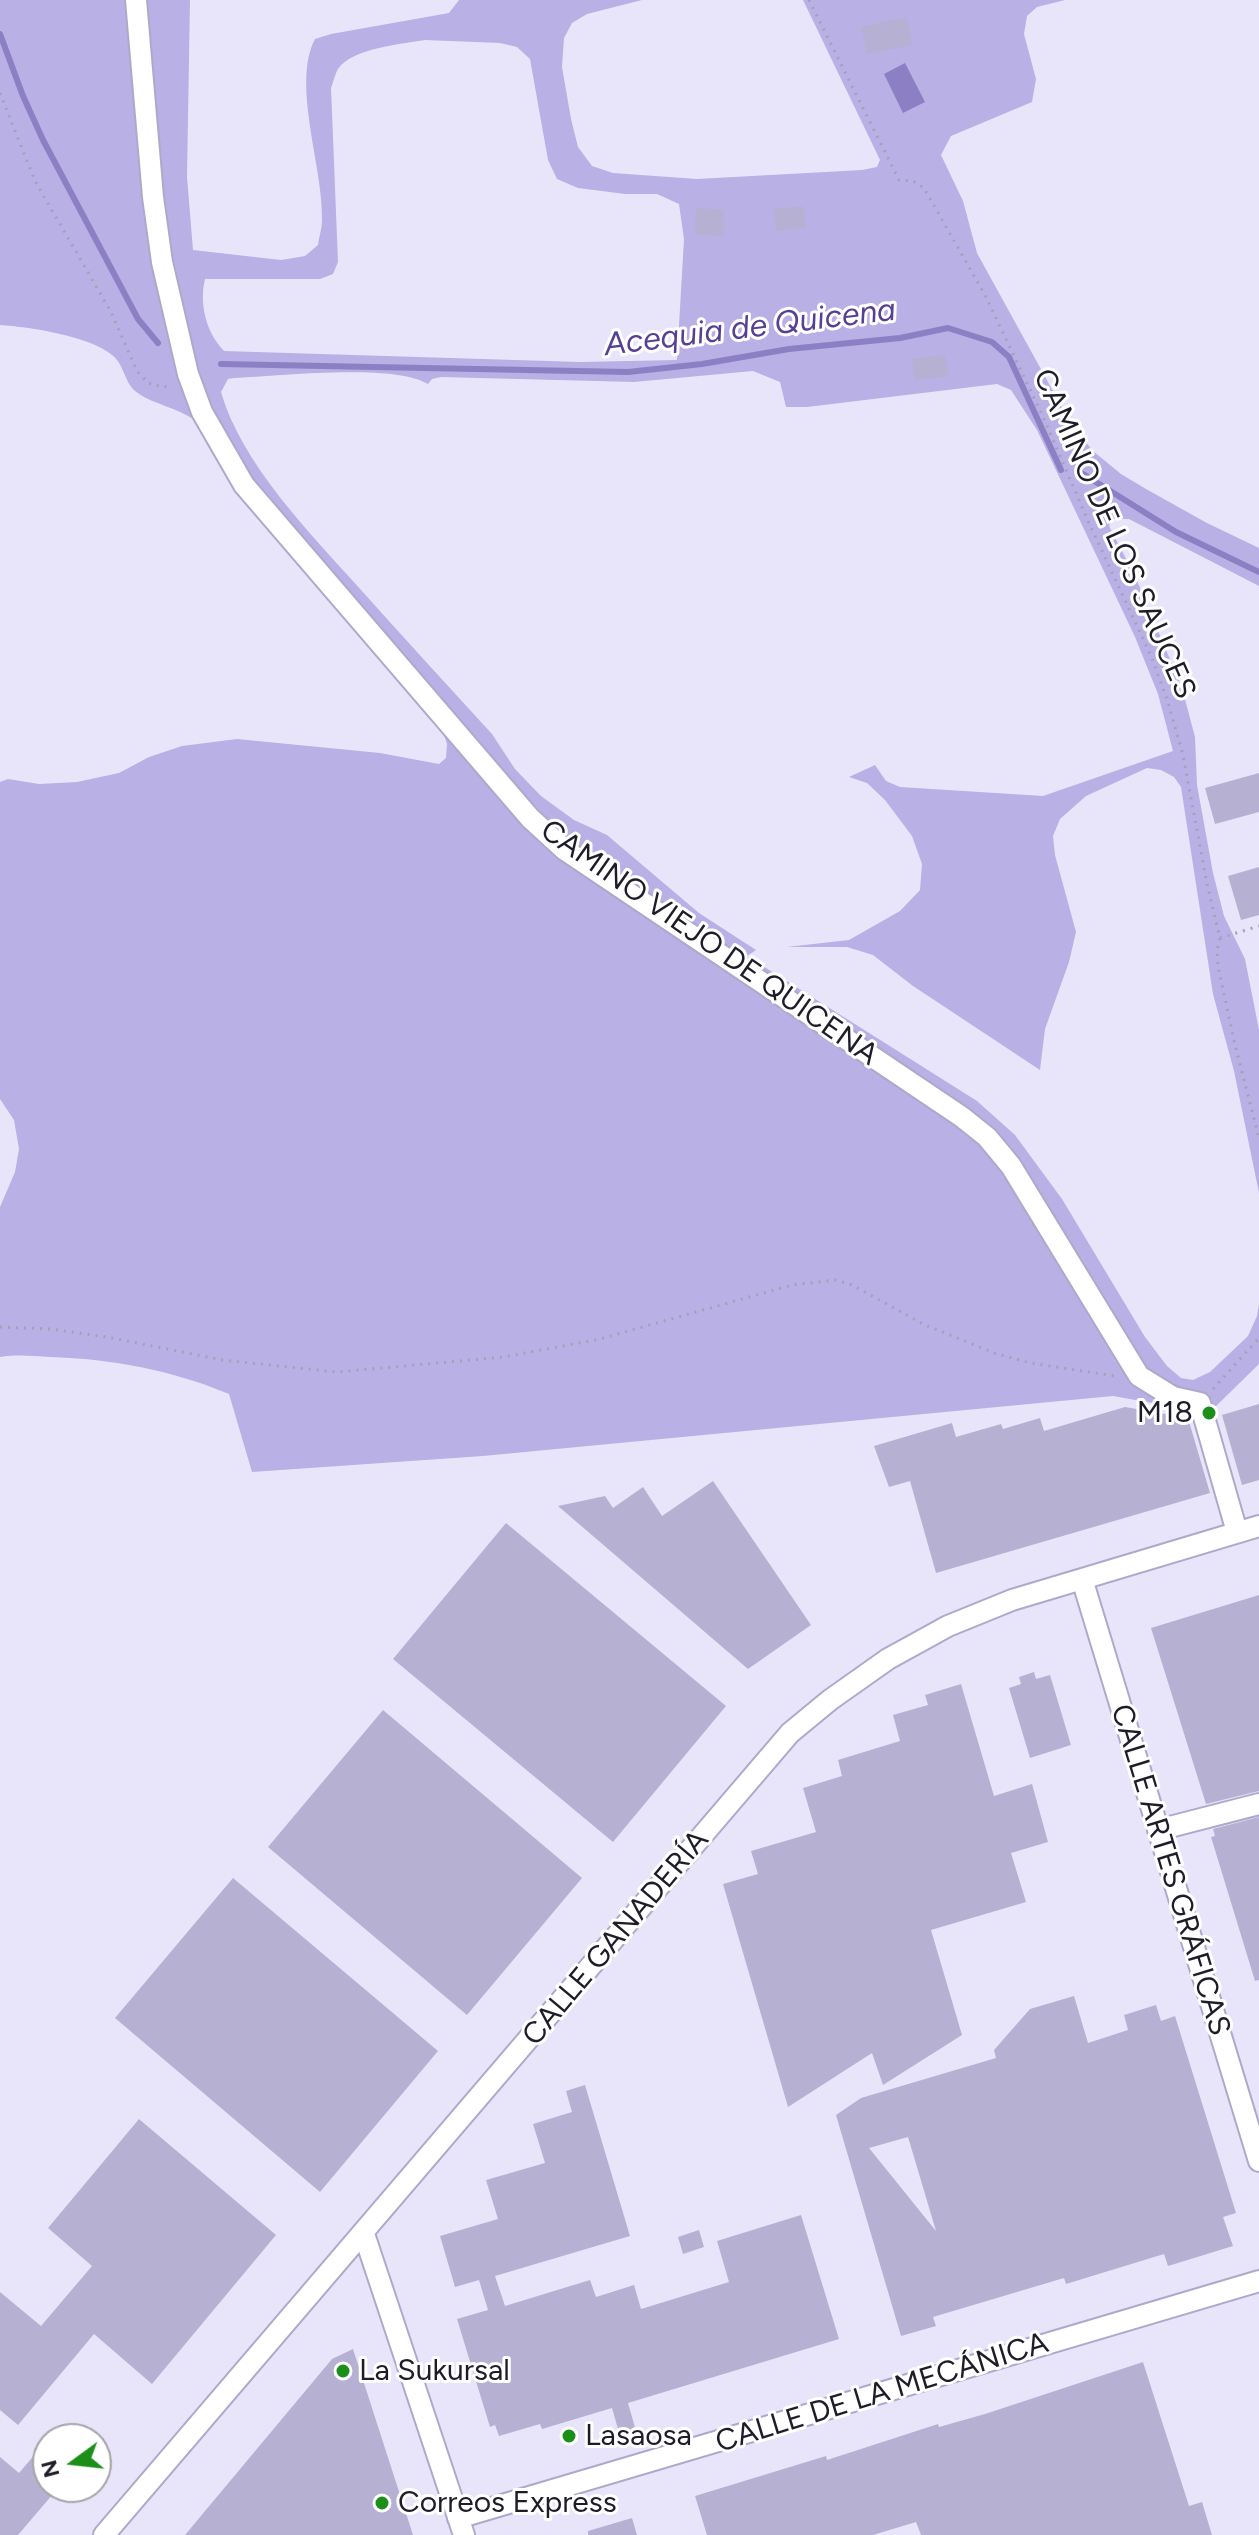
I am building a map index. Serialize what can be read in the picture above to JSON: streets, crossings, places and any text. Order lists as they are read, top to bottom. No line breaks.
{"streets":{"street":["CAMINO VIEJO DE QUICENA","CALLE ARTES GRÁFICAS","CALLE GANADERÍA","CALLE DE LA MECÁNICA"],"path":["CAMINO DE LOS SAUCES"]},"crossings":[["CALLE ARTES GRÁFICAS","CALLE GANADERÍA"]],"water":["Acequia de Quicena"],"places":["M18","La Sukursal","Lasaosa","Correos Express"],"north":"left"}
